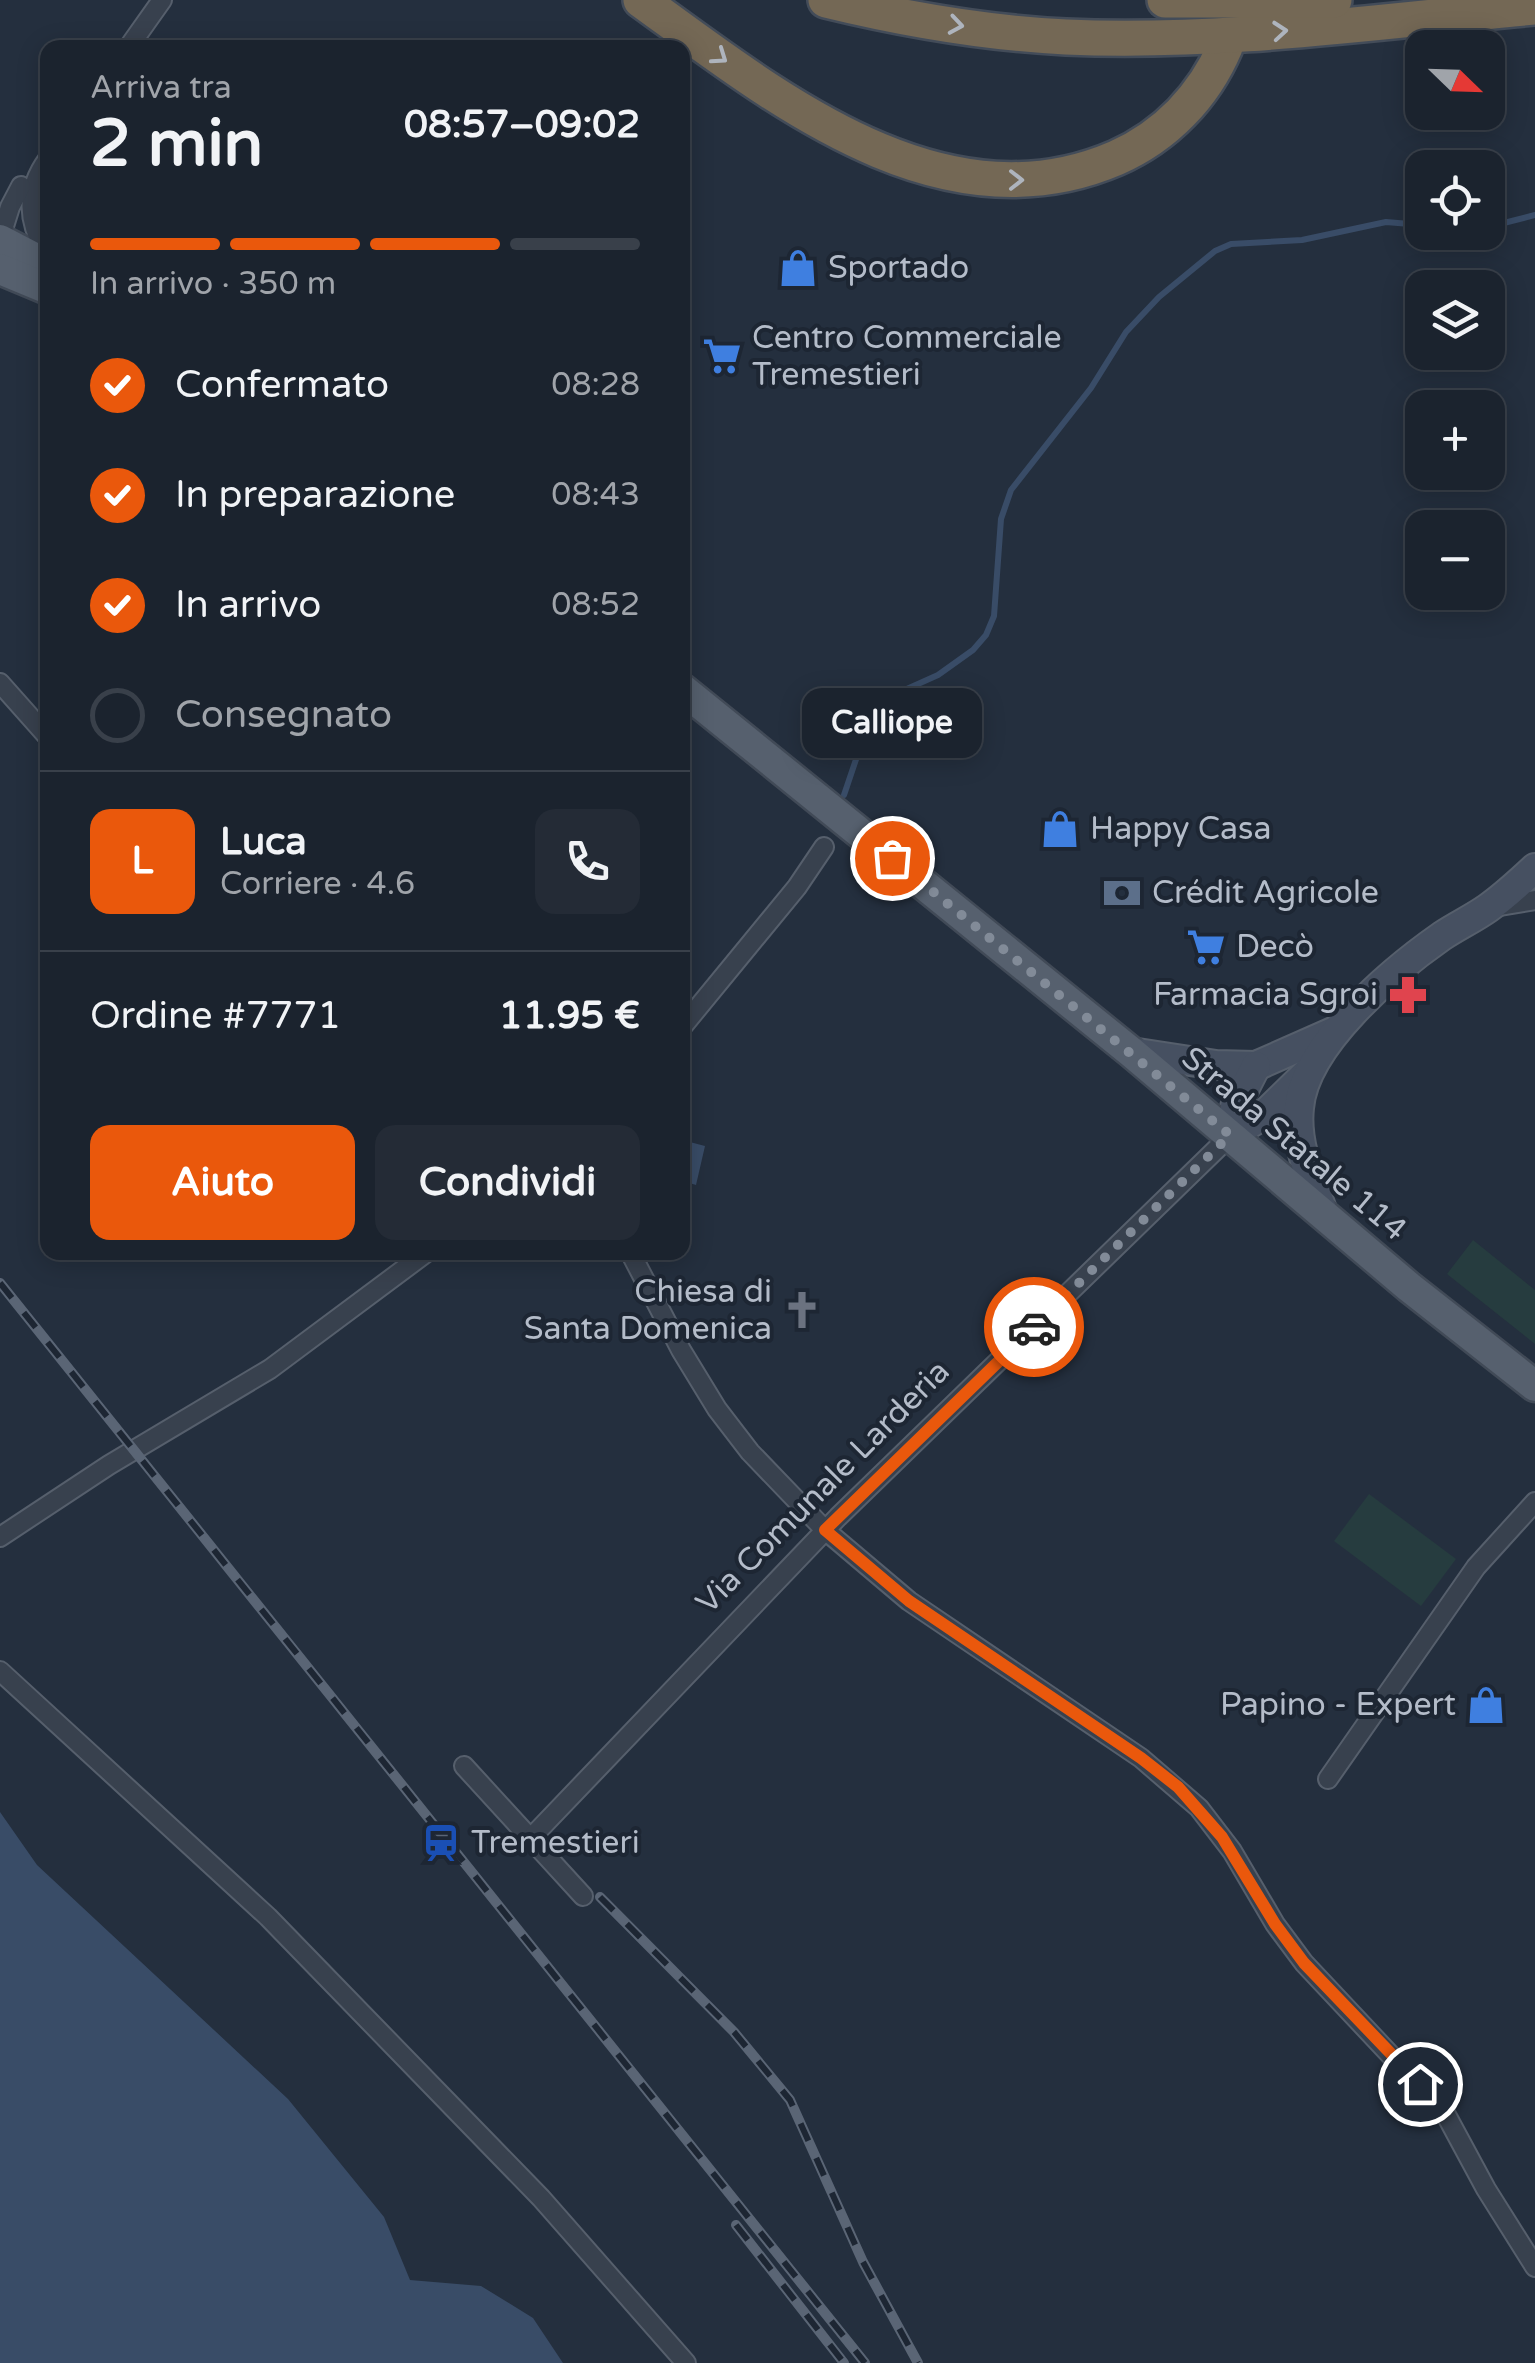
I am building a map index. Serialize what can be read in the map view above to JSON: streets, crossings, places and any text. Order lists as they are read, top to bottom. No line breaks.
{"streets":{"main road":["Strada Statale 114"],"street":["Via Comunale Larderia"]},"crossings":[["Strada Statale 114","Via Comunale Larderia"]],"places":{"shop":["Sportado","Happy Casa","Papino - Expert"],"supermarket":["Centro Commerciale Tremestieri","Decò"],"other":["Calliope"],"bank":["Crédit Agricole"],"pharmacy":["Farmacia Sgroi"],"church":["Chiesa di Santa Domenica"],"station":["Tremestieri"]},"north":"bottom right","page":{"map_buttons":["+","−"],"heading":["2 min","Arriva tra","08:57–09:02"],"panel":["Luca","Corriere · 4.6","Ordine #7771","11.95 €"],"bar":"In arrivo · 350 m","list":[["Confermato","08:28"],["In preparazione","08:43"],["In arrivo","08:52"],"Consegnato"],"bubble":"Calliope","round":"L","buttons":["Aiuto","Condividi"]}}
